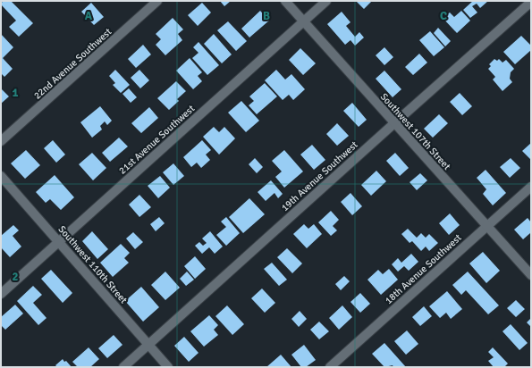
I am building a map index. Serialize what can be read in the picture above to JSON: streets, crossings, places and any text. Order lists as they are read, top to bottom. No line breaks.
{"streets":{"street":["22nd Avenue Southwest","Southwest 107th Street","21st Avenue Southwest","19th Avenue Southwest","Southwest 110th Street","18th Avenue Southwest"]},"crossings":[["Southwest 107th Street","21st Avenue Southwest"],["Southwest 107th Street","19th Avenue Southwest"],["Southwest 107th Street","18th Avenue Southwest"],["21st Avenue Southwest","Southwest 110th Street"],["19th Avenue Southwest","Southwest 110th Street"]],"grid":{"columns":["A","B","C"],"rows":["1","2"]}}
